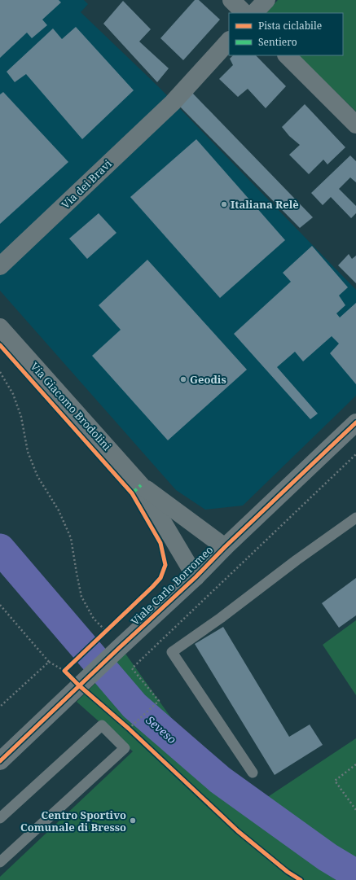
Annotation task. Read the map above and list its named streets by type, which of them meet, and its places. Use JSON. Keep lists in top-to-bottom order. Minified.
{"streets":{"street":["Via dei Bravi","Via Giacomo Brodolini","Viale Carlo Borromeo"]},"crossings":[["Via Giacomo Brodolini","Viale Carlo Borromeo"]],"water":["Seveso"],"places":["Italiana Relè","Geodis","Centro Sportivo Comunale di Bresso"],"legend":["Pista ciclabile","Sentiero"]}
